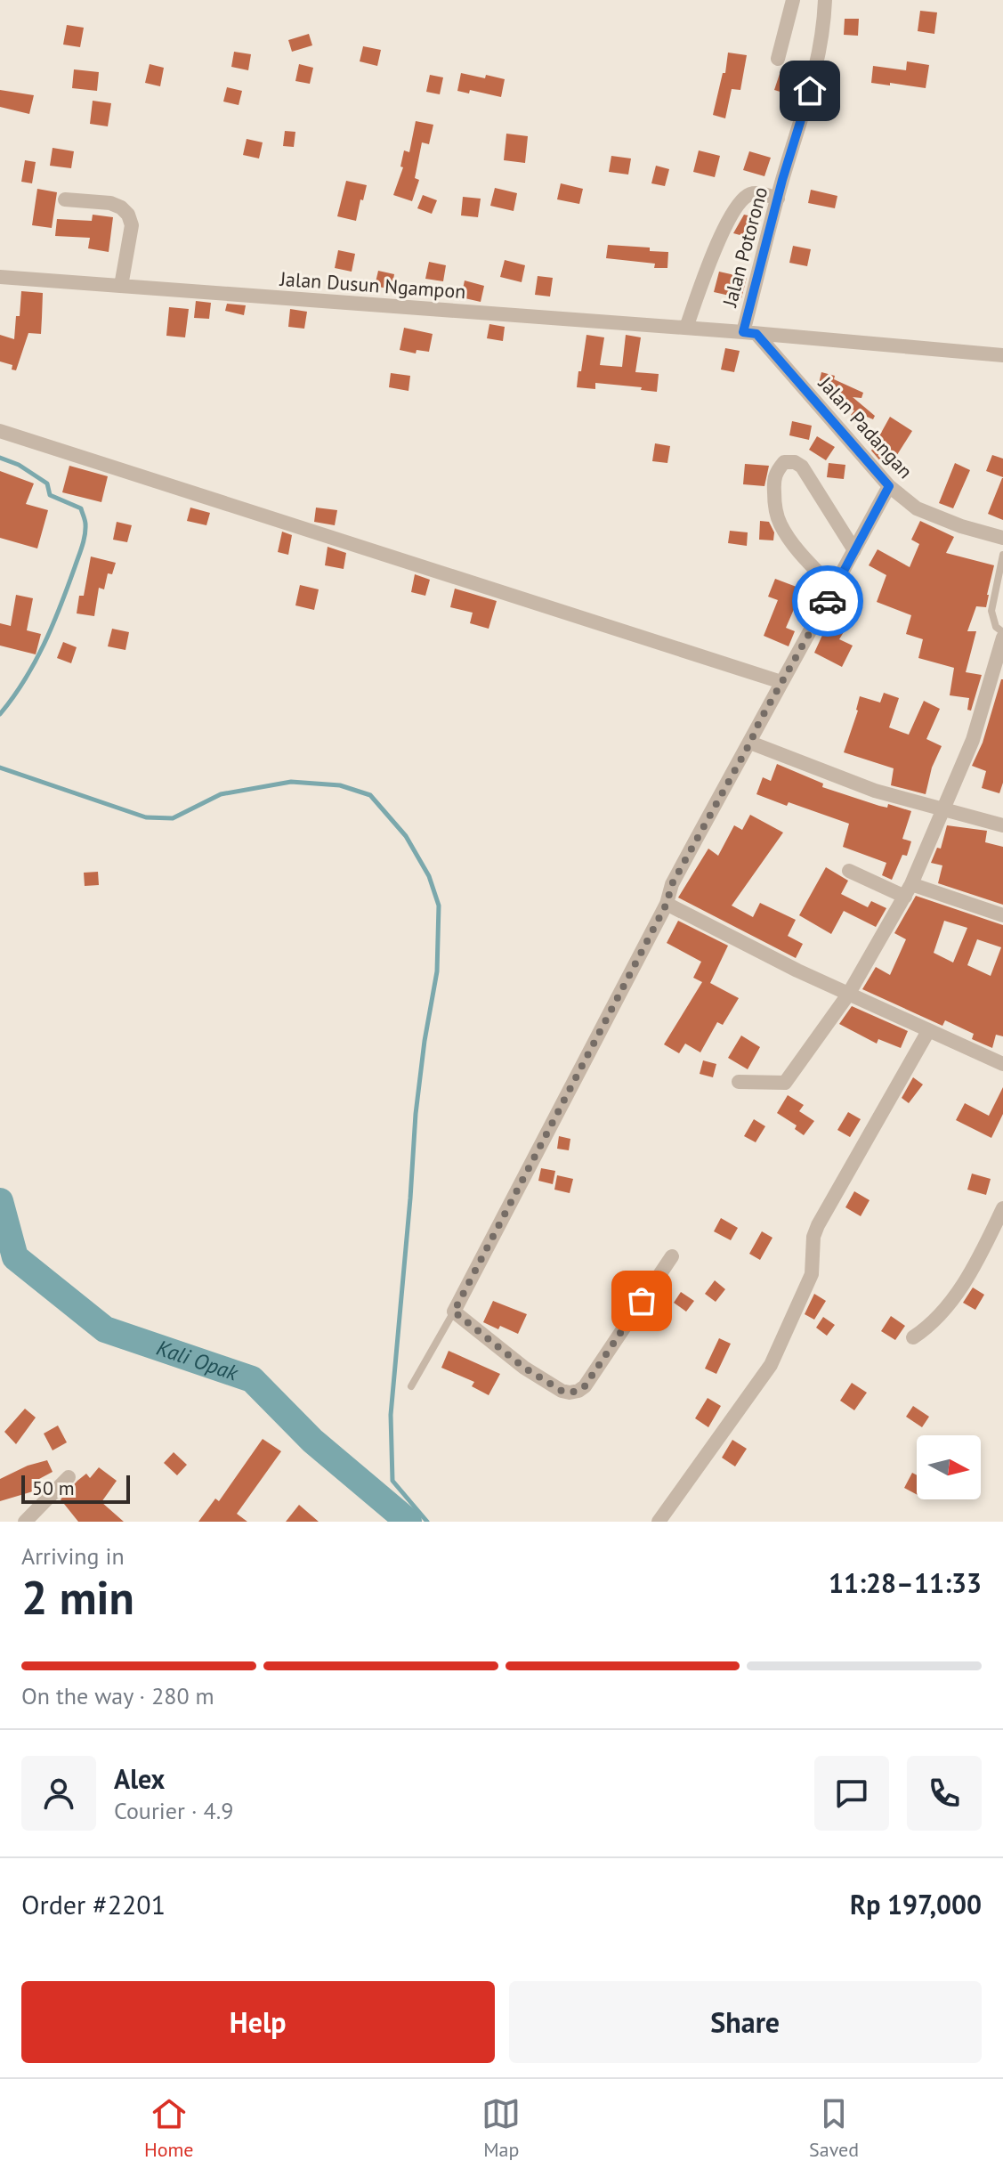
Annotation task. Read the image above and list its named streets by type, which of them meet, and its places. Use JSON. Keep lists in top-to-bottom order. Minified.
{"streets":{"street":["Jalan Potorono","Jalan Dusun Ngampon","Jalan Padangan"]},"crossings":[["Jalan Potorono","Jalan Dusun Ngampon"],["Jalan Potorono","Jalan Padangan"],["Jalan Dusun Ngampon","Jalan Padangan"]],"water":["Kali Opak"],"scale_bar":"50 m","north":"right","page":{"scale":"50 m","heading":["2 min","Arriving in","11:28–11:33"],"panel":["Alex","Courier · 4.9","Order #2201","Rp 197,000"],"bar":"On the way · 280 m","buttons":["Help","Share"],"tabs":["Home","Map","Saved"]}}
